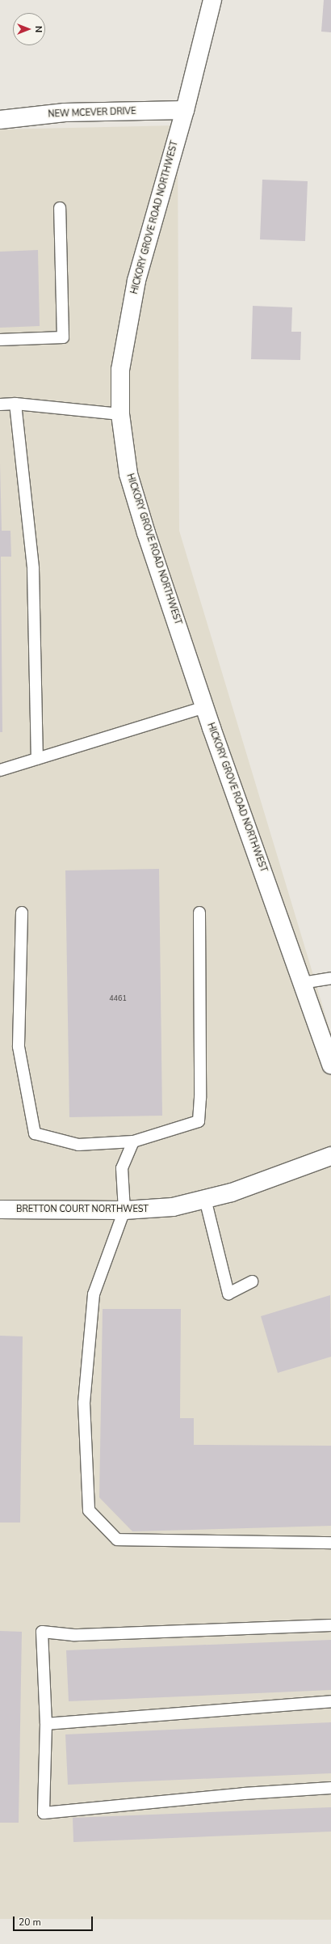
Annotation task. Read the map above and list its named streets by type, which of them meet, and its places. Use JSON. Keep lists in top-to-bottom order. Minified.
{"streets":{"street":["NEW MCEVER DRIVE","HICKORY GROVE ROAD NORTHWEST","BRETTON COURT NORTHWEST"]},"crossings":[["NEW MCEVER DRIVE","HICKORY GROVE ROAD NORTHWEST"]],"house_numbers":["4461"],"scale_bar":"20 m","north":"right"}
